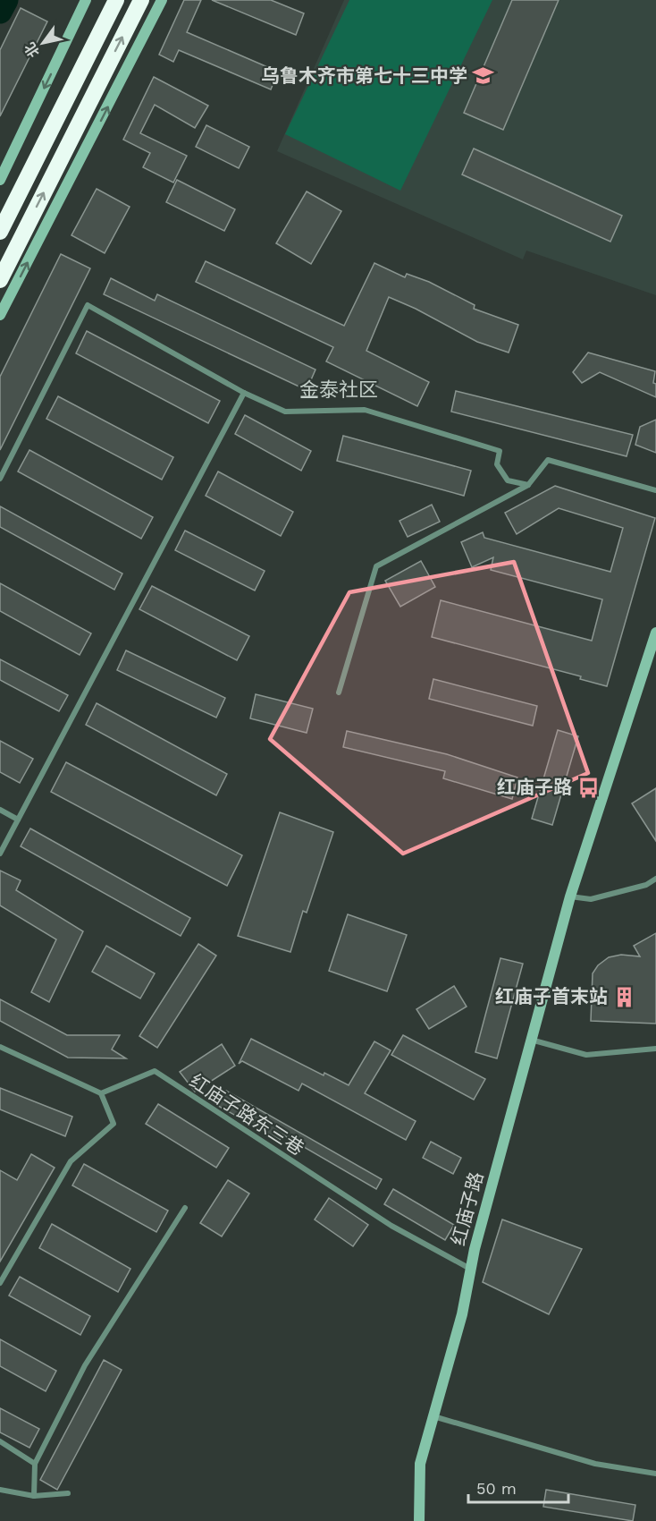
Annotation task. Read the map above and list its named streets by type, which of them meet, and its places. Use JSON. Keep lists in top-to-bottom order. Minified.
{"streets":{"street":["红庙子路东三巷","红庙子路"]},"crossings":[["红庙子路东三巷","红庙子路"]],"districts":["金泰社区"],"places":{"school or university":["乌鲁木齐市第七十三中学"],"bus stop":["红庙子路"],"building":["红庙子首末站"]},"scale_bar":"50 m","north":"bottom left"}
